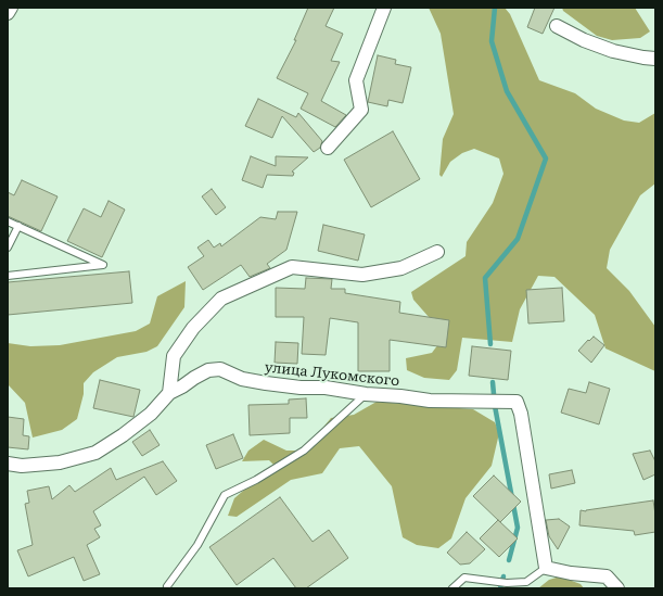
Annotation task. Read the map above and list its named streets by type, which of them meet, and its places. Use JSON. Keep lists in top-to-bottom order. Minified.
{"streets":{"street":["улица Лукомского"]}}
